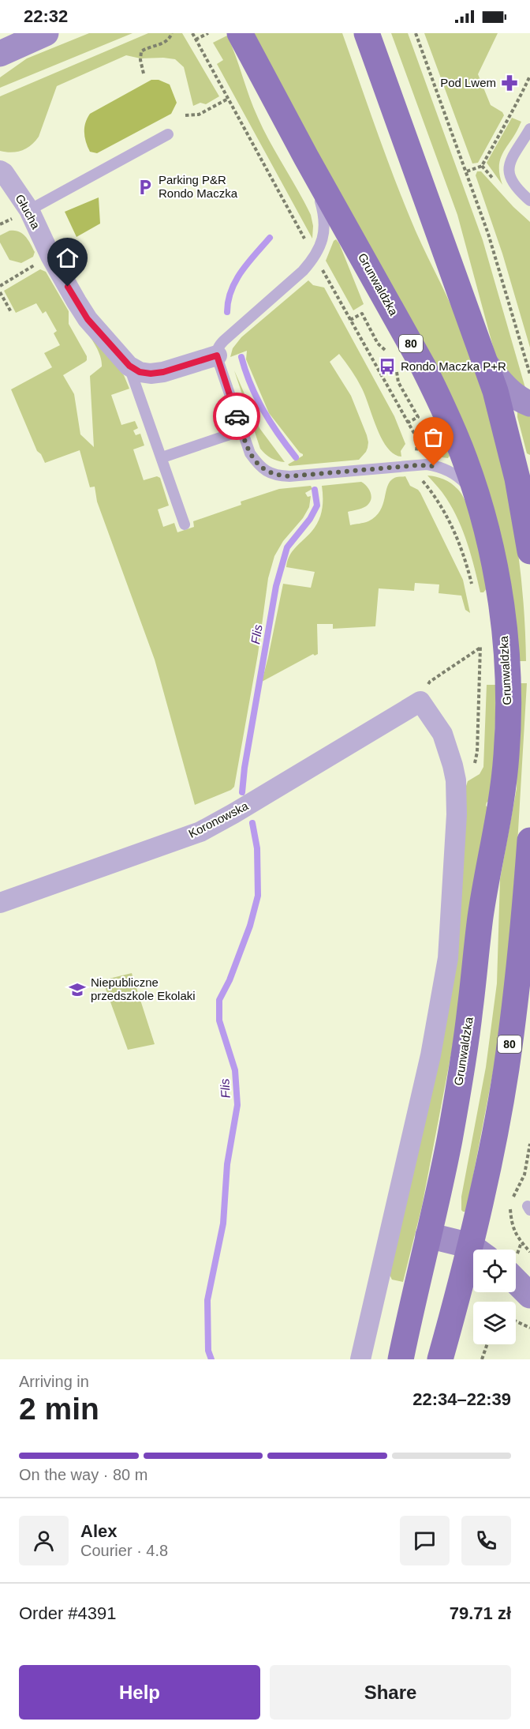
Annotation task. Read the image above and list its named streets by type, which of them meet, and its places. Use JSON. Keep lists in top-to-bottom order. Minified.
{"streets":{"main road":["Grunwaldzka","80"],"street":["Głucha","Koronowska"]},"water":["Flis"],"places":{"pharmacy":["Pod Lwem"],"parking":["Parking P&R Rondo Maczka"],"bus stop":["Rondo Maczka P+R"],"school or university":["Niepubliczne przedszkole Ekolaki"]},"page":{"status":"22:32","heading":["2 min","Arriving in","22:34–22:39"],"panel":["Alex","Courier · 4.8","Order #4391","79.71 zł"],"bar":"On the way · 80 m","buttons":["Help","Share"]}}
